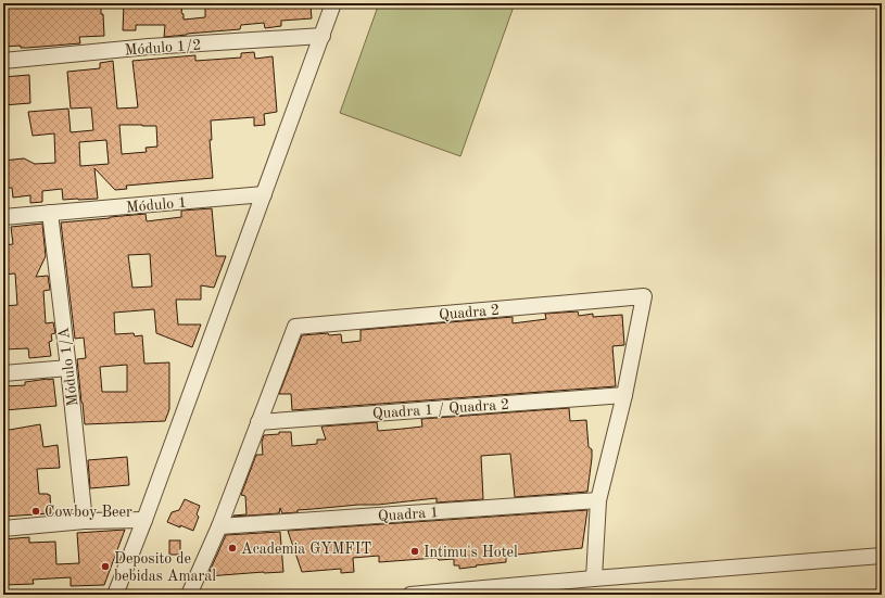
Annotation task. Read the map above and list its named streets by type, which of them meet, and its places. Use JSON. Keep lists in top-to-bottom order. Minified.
{"streets":{"street":["Módulo 1/2","Módulo 1","Quadra 2","Módulo 1/A","Quadra 1 / Quadra 2","Quadra 1"]},"crossings":[["Módulo 1","Módulo 1/A"],["Quadra 2","Quadra 1 / Quadra 2"]],"places":["Cowboy Beer","Academia GYMFIT","Intimu's Hotel","Deposito de bebidas Amaral"]}
